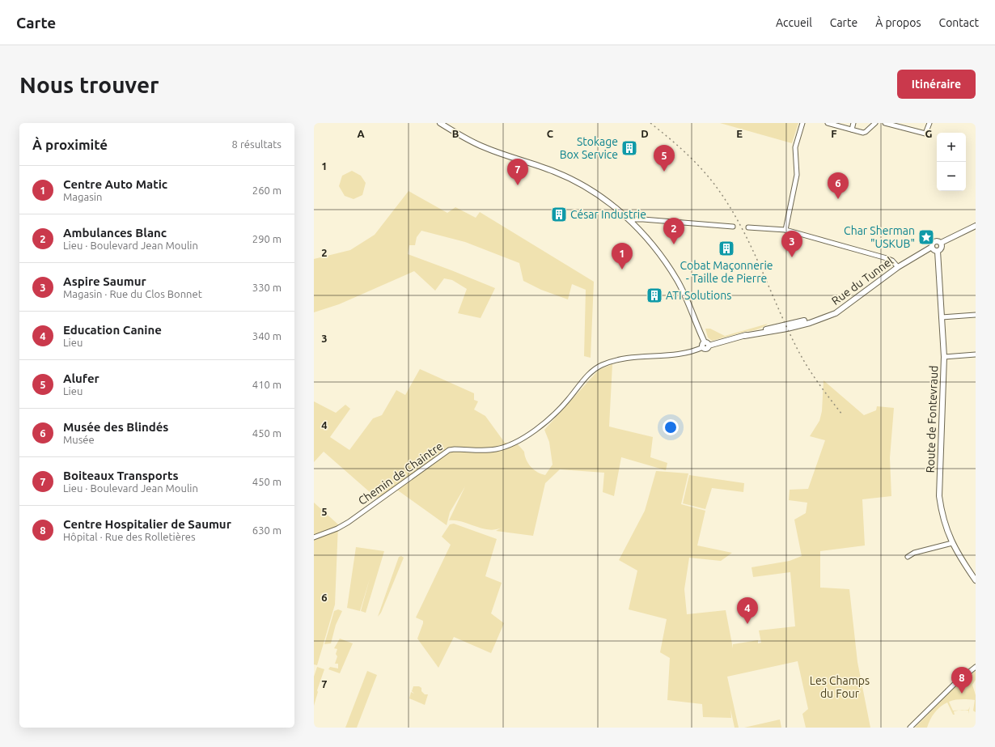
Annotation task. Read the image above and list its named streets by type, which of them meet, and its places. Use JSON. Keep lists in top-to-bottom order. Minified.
{"streets":{"street":["Rue du Tunnel","Route de Fontevraud","Chemin de Chaintre"]},"crossings":[["Rue du Tunnel","Route de Fontevraud"],["Rue du Tunnel","Chemin de Chaintre"]],"parks":["Les Champs du Four"],"places":{"building":["Stokage Box Service","César Industrie","Cobat Maçonnerie - Taille de Pierre","ATI Solutions"],"place":["Char Sherman \"USKUB\""]},"page":{"header":"Carte","nav":["Accueil","Carte","À propos","Contact"],"buttons":"Itinéraire","title":"Nous trouver","heading":["À proximité","8 résultats"],"map_buttons":["+","−"],"pins":["5","7","6","2","3","1","4","8"],"list":[{"mark":"1","name":"Centre Auto Matic","note":"Magasin","value":"260 m"},{"mark":"2","name":"Ambulances Blanc","note":"Lieu · Boulevard Jean Moulin","value":"290 m"},{"mark":"3","name":"Aspire Saumur","note":"Magasin · Rue du Clos Bonnet","value":"330 m"},{"mark":"4","name":"Education Canine","note":"Lieu","value":"340 m"},{"mark":"5","name":"Alufer","note":"Lieu","value":"410 m"},{"mark":"6","name":"Musée des Blindés","note":"Musée","value":"450 m"},{"mark":"7","name":"Boiteaux Transports","note":"Lieu · Boulevard Jean Moulin","value":"450 m"},{"mark":"8","name":"Centre Hospitalier de Saumur","note":"Hôpital · Rue des Rolletières","value":"630 m"}]},"grid":{"columns":["A","B","C","D","E","F","G"],"rows":["1","2","3","4","5","6","7"]}}
